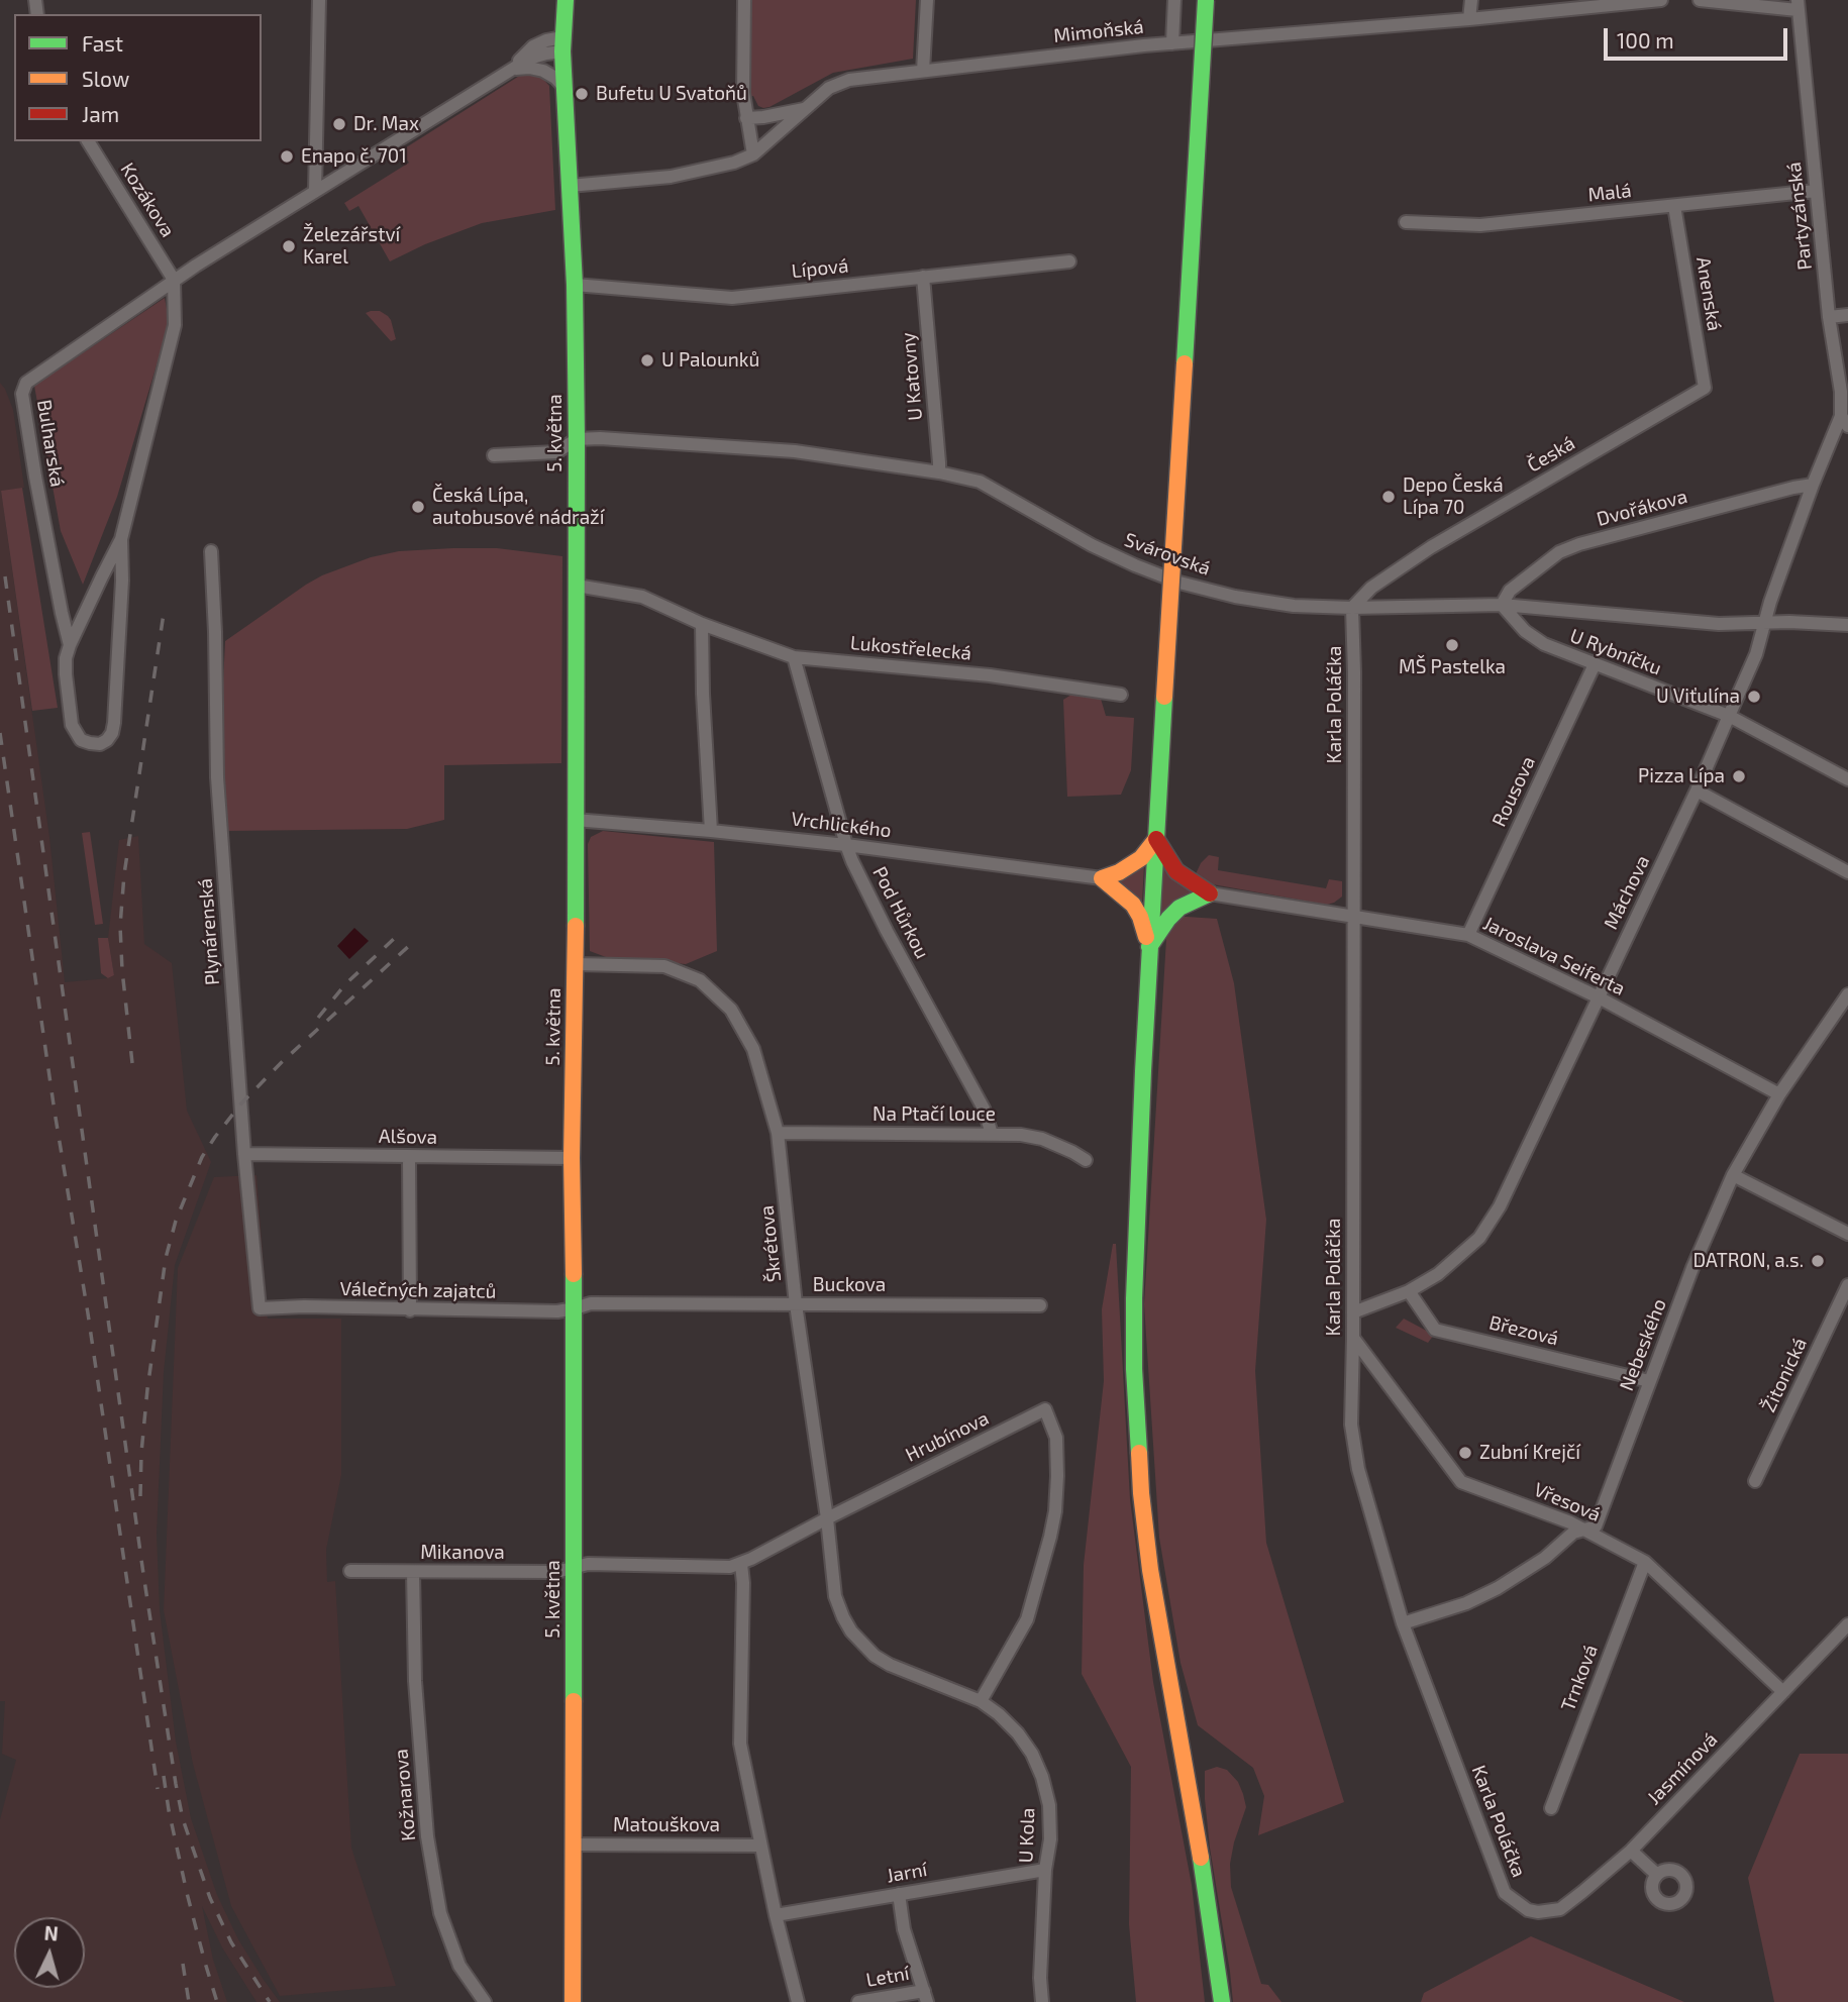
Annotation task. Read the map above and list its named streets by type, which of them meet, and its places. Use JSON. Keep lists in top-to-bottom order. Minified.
{"streets":{"main road":["5. května"],"street":["Mimoňská","Malá","Kozákova","Partyzánská","Lípová","Anenská","U Katovny","Bulharská","Česká","Dvořákova","Svárovská","Lukostřelecká","U Rybníčku","Karla Poláčka","Rousova","Vrchlického","Máchova","Pod Hůrkou","Plynárenská","Jaroslava Seiferta","Na Ptačí louce","Alšova","Škrétova","Buckova","Válečných zajatců","Březová","Nebeského","Žitonická","Hrubínova","Vřesová","Mikanova","Trnková","Jasmínová","Kožnarova","Matouškova","U Kola","Jarní","Letní"]},"crossings":[["Mimoňská","5. května"],["Malá","Partyzánská"],["Malá","Anenská"],["Kozákova","Bulharská"],["Partyzánská","Máchova"],["Lípová","U Katovny"],["Lípová","5. května"],["Anenská","Česká"],["U Katovny","Svárovská"],["5. května","Bulharská"],["5. května","Svárovská"],["5. května","Lukostřelecká"],["5. května","Vrchlického"],["5. května","Alšova"],["5. května","Škrétova"],["5. května","Buckova"],["5. května","Válečných zajatců"],["5. května","Hrubínova"],["5. května","Mikanova"],["5. května","Matouškova"],["Česká","Svárovská"],["Česká","Karla Poláčka"],["Dvořákova","Svárovská"],["Dvořákova","U Rybníčku"],["Dvořákova","Máchova"],["Svárovská","U Rybníčku"],["Svárovská","Karla Poláčka"],["Svárovská","Máchova"],["Lukostřelecká","Pod Hůrkou"],["U Rybníčku","Rousova"],["U Rybníčku","Máchova"],["Karla Poláčka","Máchova"],["Karla Poláčka","Jaroslava Seiferta"],["Karla Poláčka","Nebeského"],["Karla Poláčka","Vřesová"],["Karla Poláčka","Jasmínová"],["Rousova","Jaroslava Seiferta"],["Vrchlického","Pod Hůrkou"],["Máchova","Jaroslava Seiferta"],["Máchova","Březová"],["Pod Hůrkou","Na Ptačí louce"],["Plynárenská","Alšova"],["Plynárenská","Válečných zajatců"],["Jaroslava Seiferta","Nebeského"],["Na Ptačí louce","Škrétova"],["Škrétova","Buckova"],["Škrétova","Hrubínova"],["Škrétova","U Kola"],["Buckova","Válečných zajatců"],["Březová","Nebeského"],["Nebeského","Vřesová"],["Hrubínova","Mikanova"],["Hrubínova","U Kola"],["Vřesová","Trnková"],["Vřesová","Jasmínová"],["Mikanova","Kožnarova"],["U Kola","Jarní"]],"places":["Bufetu U Svatoňů","Dr. Max","Enapo č. 701","Železářství Karel","U Palounků","Depo Česká Lípa 70","Česká Lípa, autobusové nádraží","MŠ Pastelka","U Viťulína","Pizza Lípa","DATRON, a.s.","Zubní Krejčí"],"legend":["Fast","Slow","Jam"],"scale_bar":"100 m","north":"top"}
